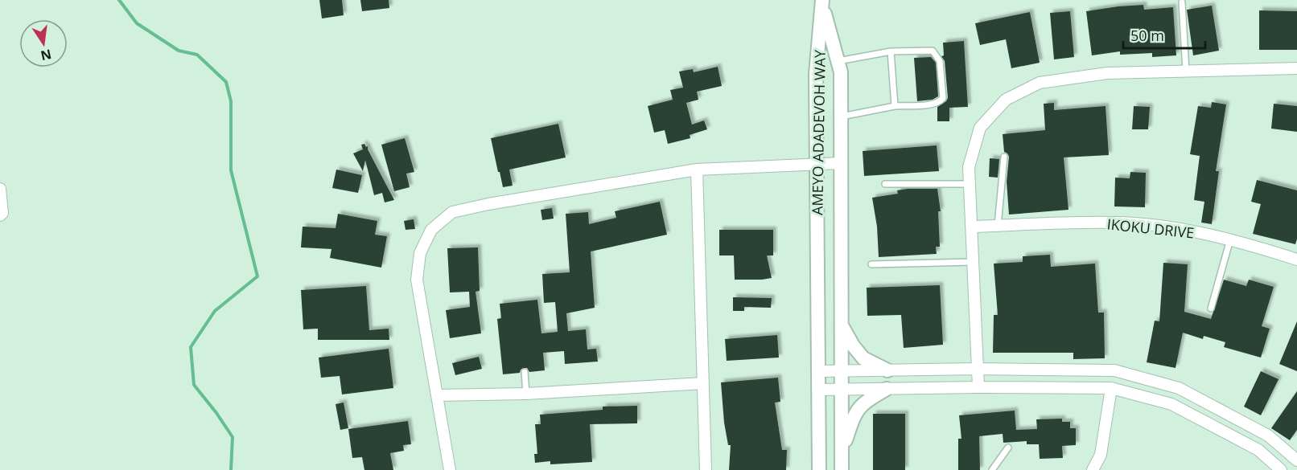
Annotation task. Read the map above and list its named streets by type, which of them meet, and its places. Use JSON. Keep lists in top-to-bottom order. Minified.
{"streets":{"street":["AMEYO ADADEVOH WAY","IKOKU DRIVE"]},"scale_bar":"50 m","north":"bottom"}
